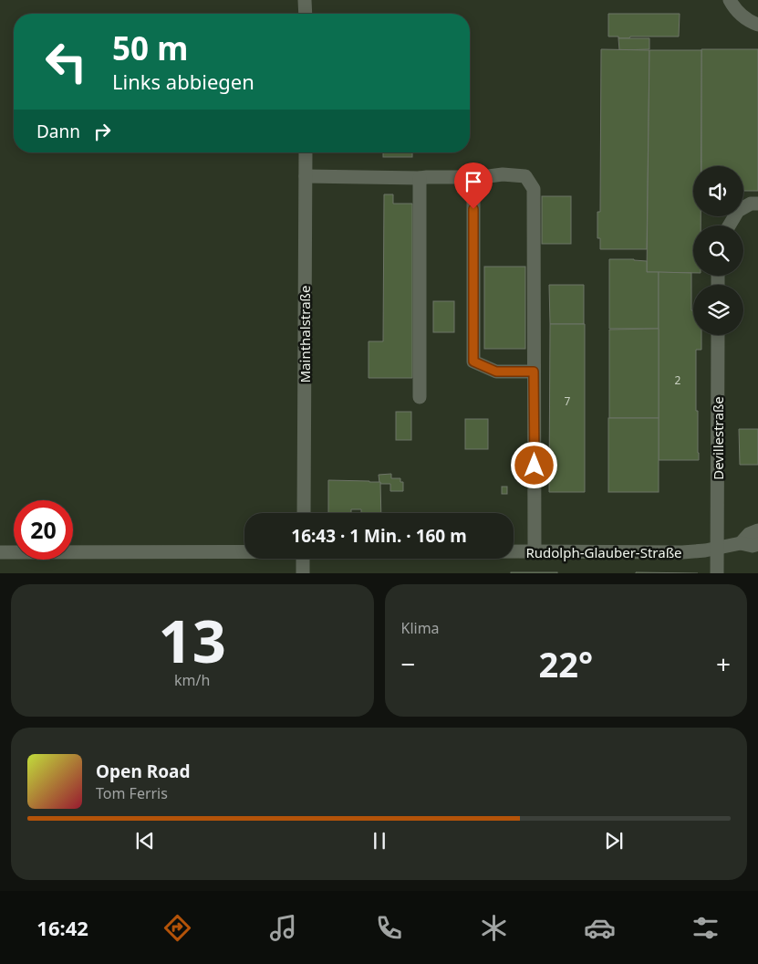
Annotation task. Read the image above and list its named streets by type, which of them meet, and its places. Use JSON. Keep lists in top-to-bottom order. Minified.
{"streets":{"street":["Mainthalstraße","Devillestraße","Rudolph-Glauber-Straße"]},"crossings":[["Devillestraße","Rudolph-Glauber-Straße"]],"house_numbers":["2","7"],"page":{"turn":["50 m","Links abbiegen"],"then":"Dann","limit":"20","trip":"16:43 · 1 Min. · 160 m","tile":[["13","km/h"],"Klima"],"heat":["−","22°","+"],"song":["Open Road","Tom Ferris"],"tabs":"16:42"}}
